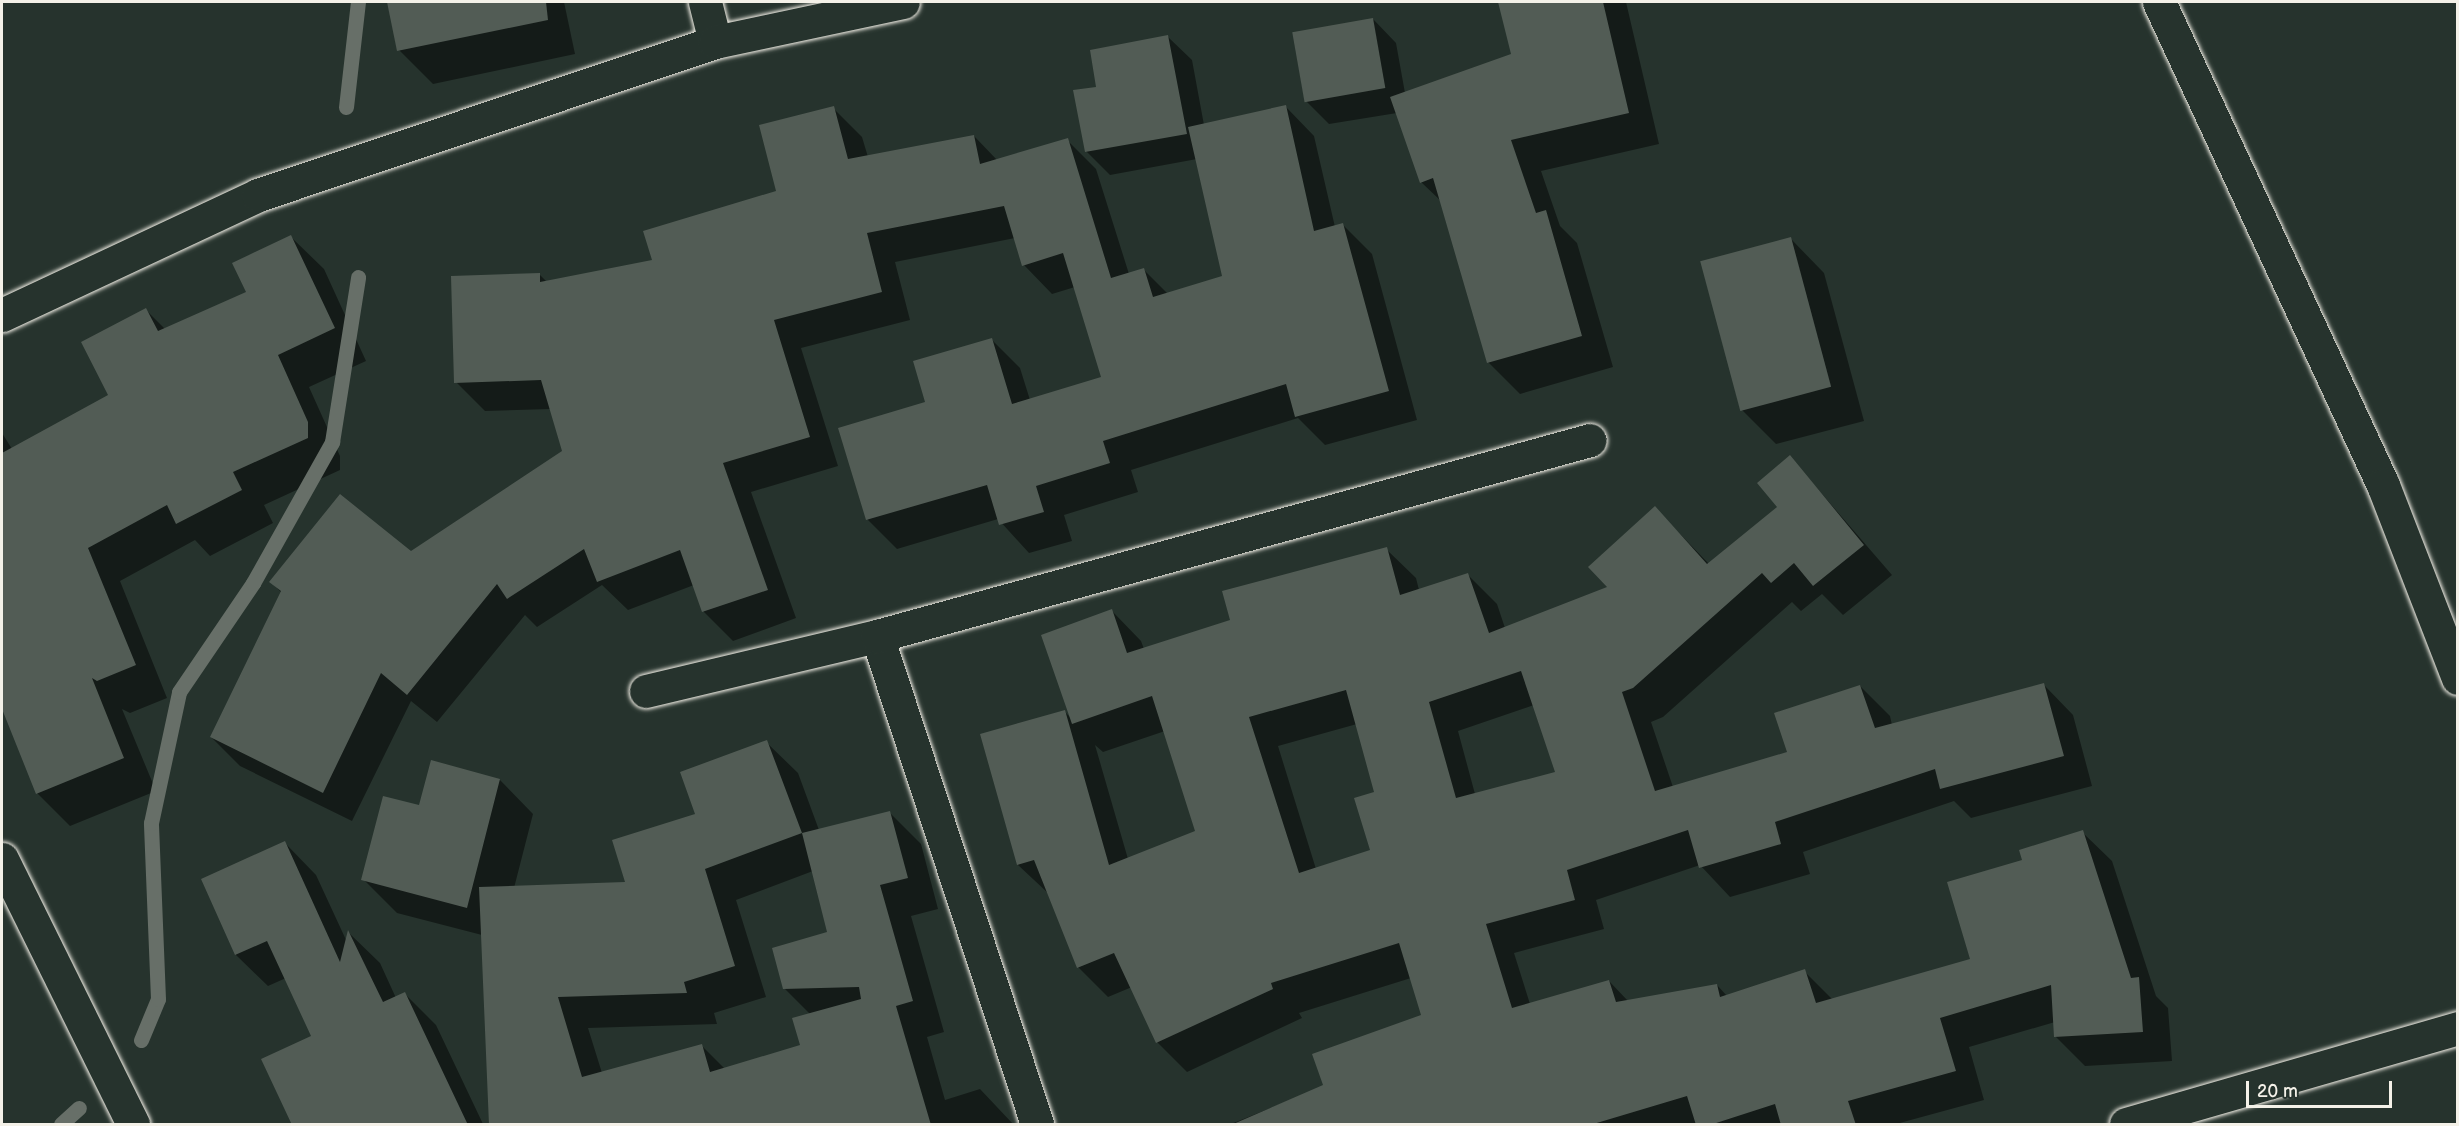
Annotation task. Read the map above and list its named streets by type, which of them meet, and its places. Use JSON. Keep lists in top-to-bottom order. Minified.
{"scale_bar":"20 m"}
